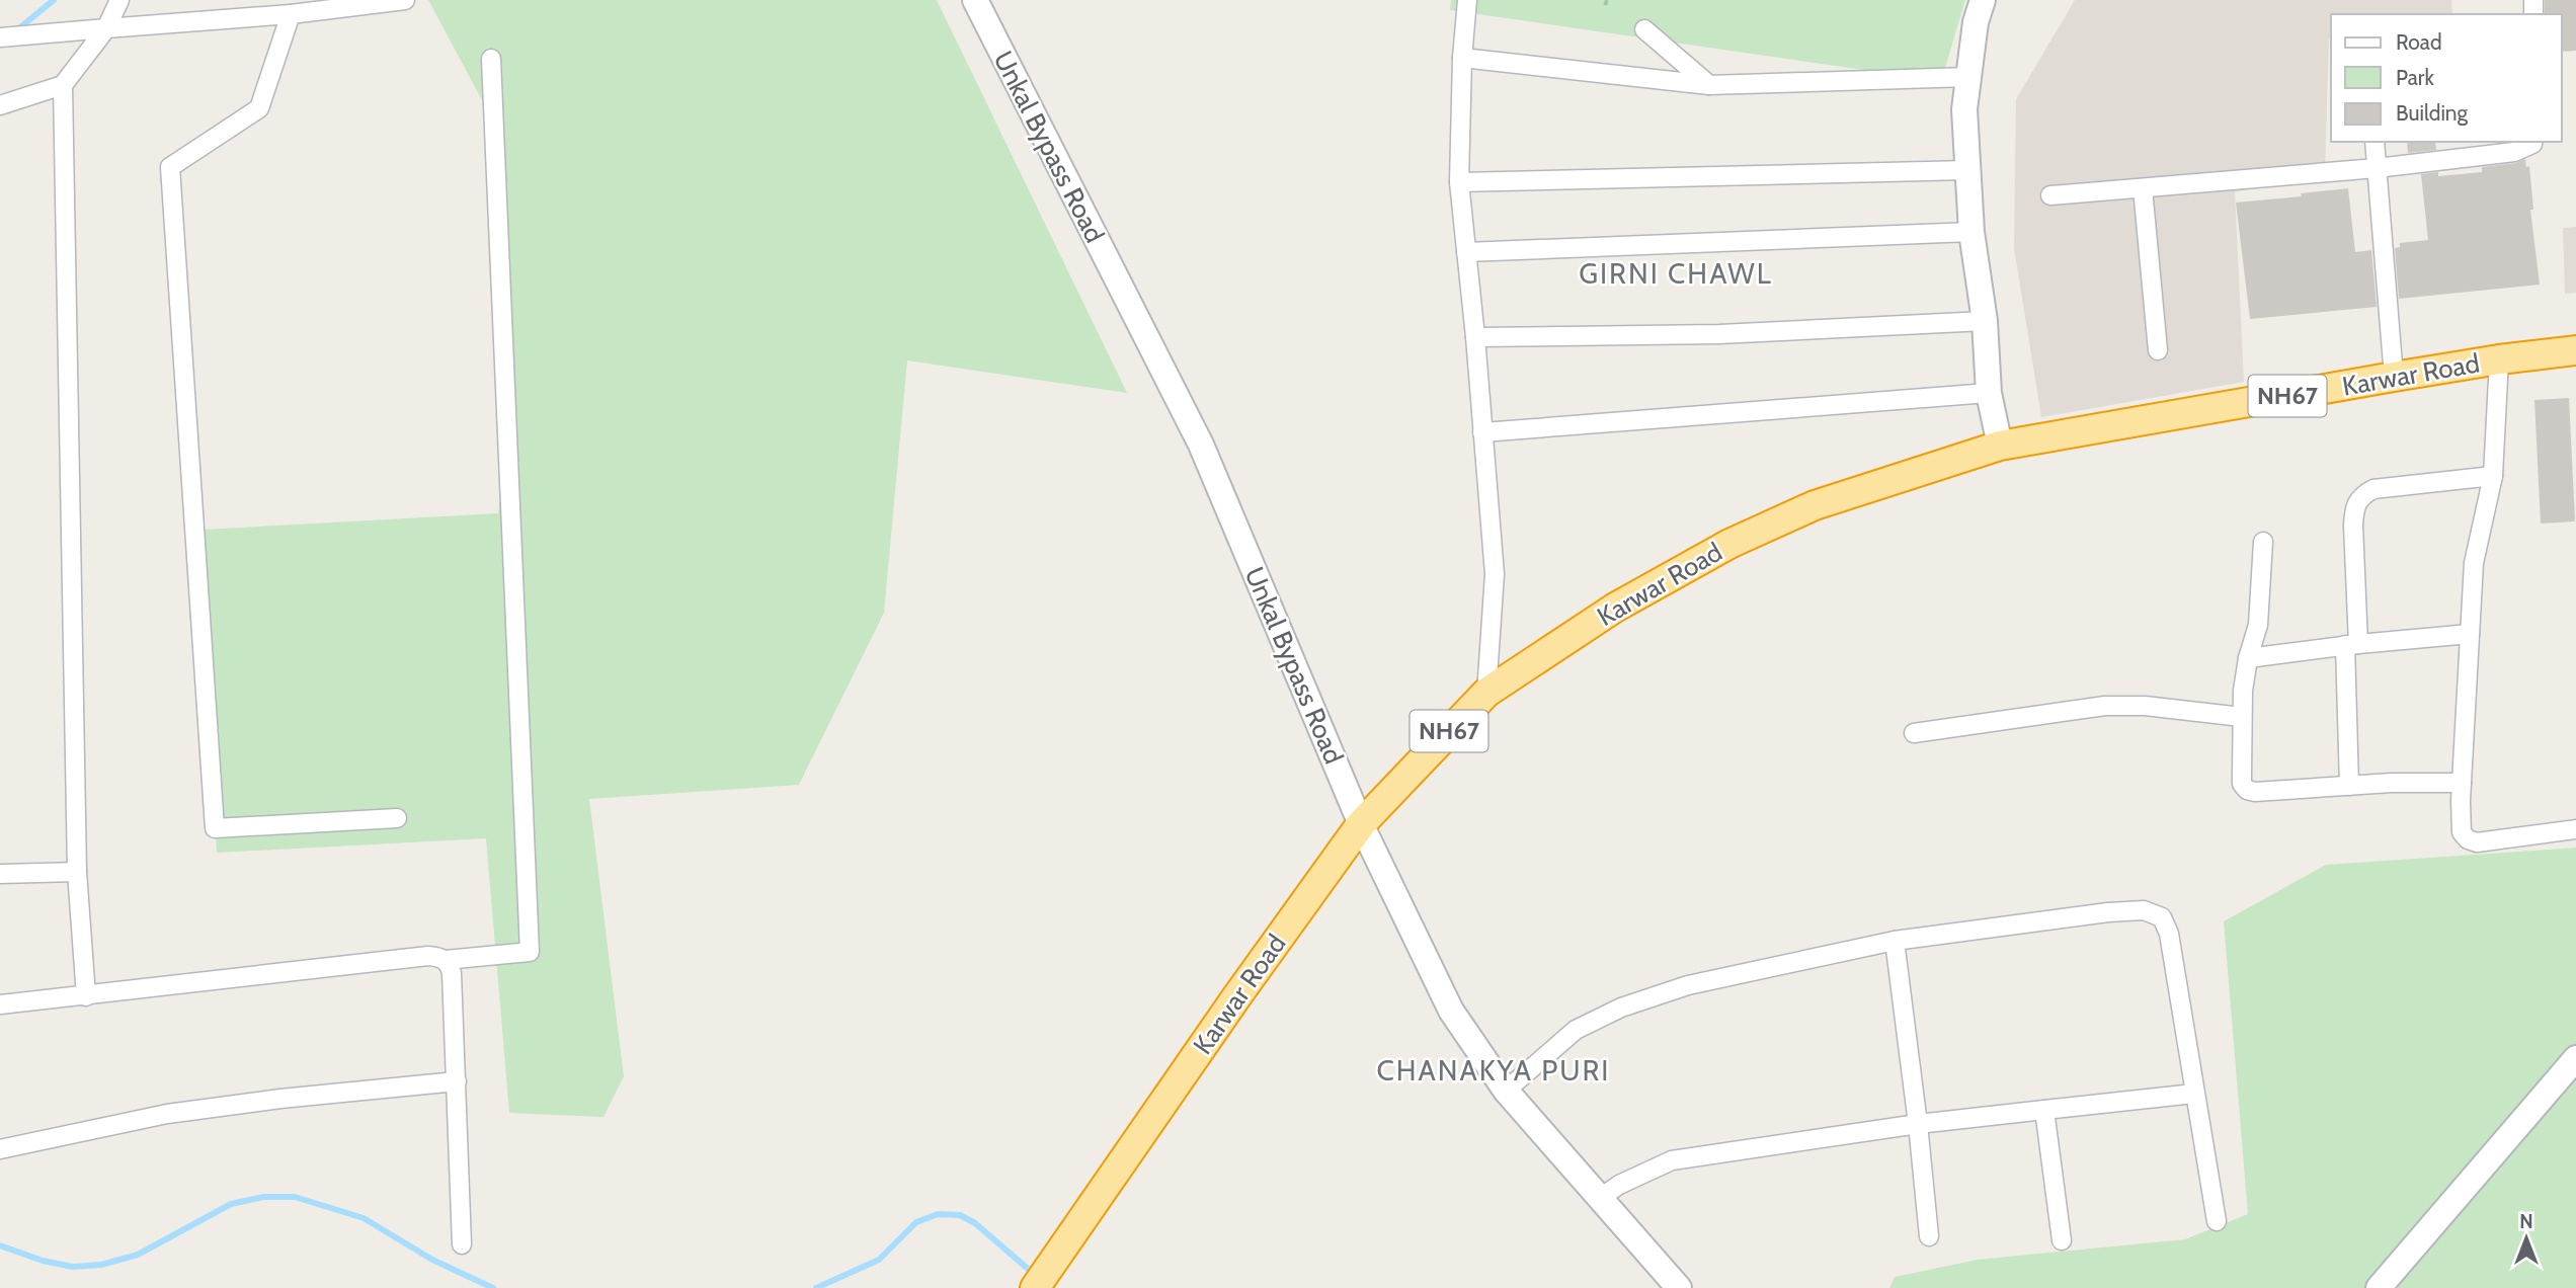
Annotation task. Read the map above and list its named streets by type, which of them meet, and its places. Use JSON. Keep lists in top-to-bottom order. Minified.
{"streets":{"highway":["Karwar Road","NH67"],"main road":["Unkal Bypass Road"]},"crossings":[["Unkal Bypass Road","Karwar Road"]],"districts":["GIRNI CHAWL","CHANAKYA PURI"],"legend":["Road","Park","Building"],"north":"top"}
